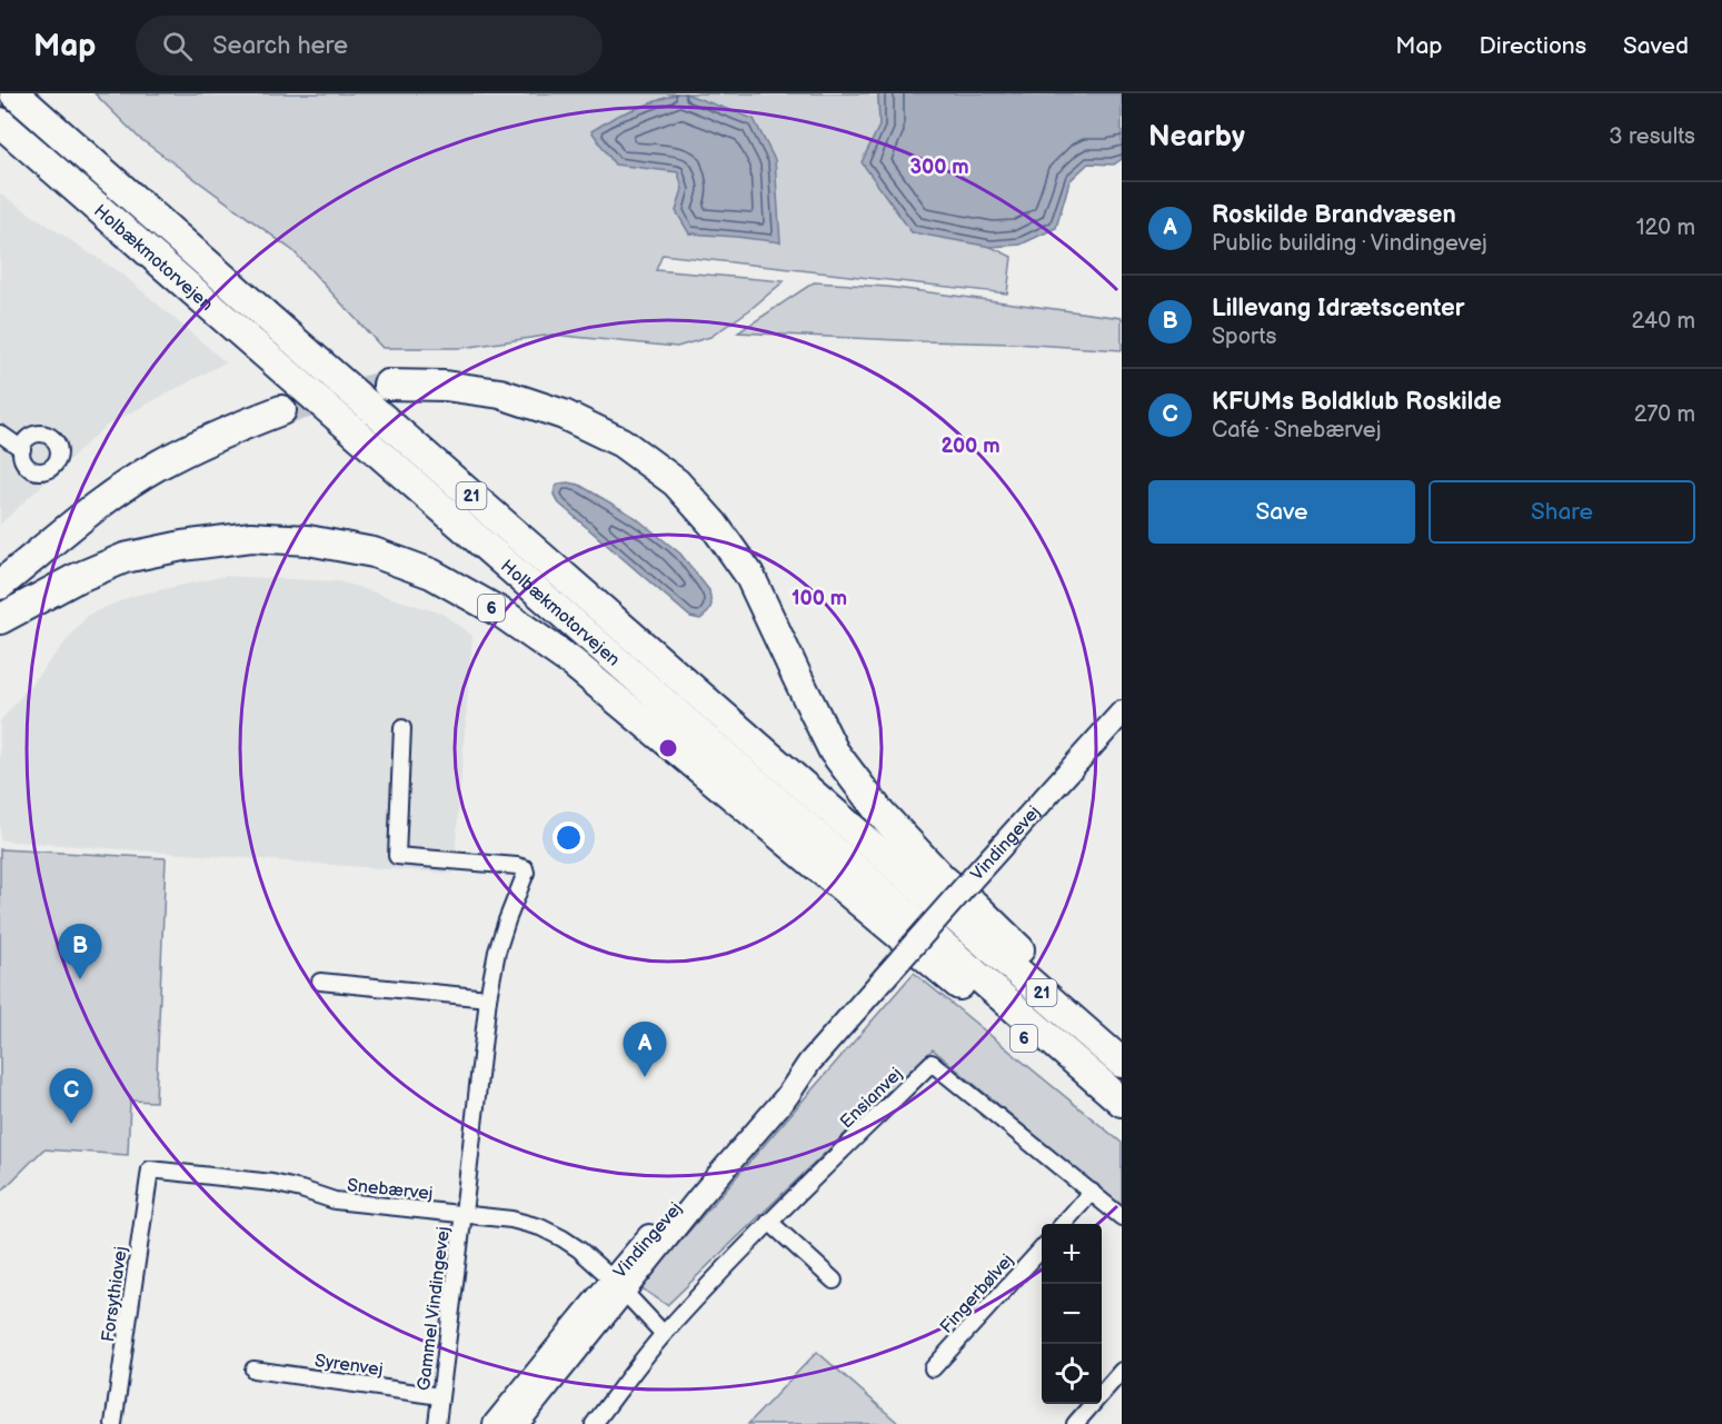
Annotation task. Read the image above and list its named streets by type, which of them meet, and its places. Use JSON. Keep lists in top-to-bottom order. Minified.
{"streets":{"highway":["Holbækmotorvejen","21","6"],"main road":["Vindingevej"],"street":["Ensianvej","Snebærvej","Fingerbølvej","Forsythiavej","Gammel Vindingevej","Syrenvej"]},"crossings":[["Vindingevej","Snebærvej"],["Ensianvej","Snebærvej"],["Snebærvej","Forsythiavej"],["Snebærvej","Gammel Vindingevej"],["Gammel Vindingevej","Syrenvej"]],"page":{"header":"Map","search":"Search here","nav":["Map","Directions","Saved"],"heading":["Nearby","3 results"],"list":[{"mark":"A","name":"Roskilde Brandvæsen","note":"Public building · Vindingevej","value":"120 m"},{"mark":"B","name":"Lillevang Idrætscenter","note":"Sports","value":"240 m"},{"mark":"C","name":"KFUMs Boldklub Roskilde","note":"Café · Snebærvej","value":"270 m"}],"buttons":["Save","Share"],"pins":["B","A","C"],"map_buttons":["+","−"]},"rings":["300 m","200 m","100 m"]}
